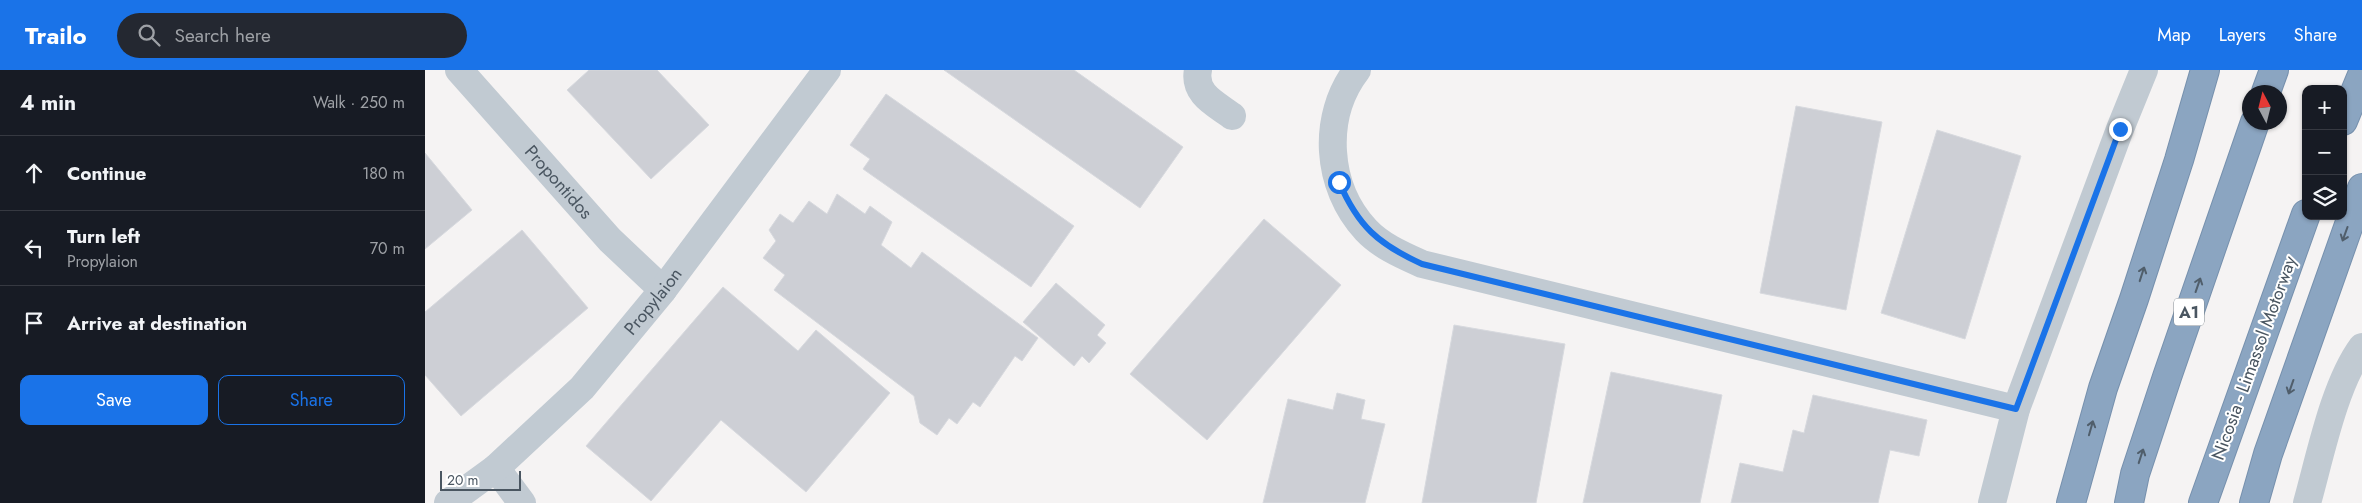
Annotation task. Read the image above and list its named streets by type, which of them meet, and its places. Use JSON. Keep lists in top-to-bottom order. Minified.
{"streets":{"highway":["A1","Nicosia - Limassol Motorway"],"street":["Propontidos","Propylaion"]},"crossings":[["Propontidos","Propylaion"]],"scale_bar":"20 m","north":"top","page":{"header":"Trailo","search":"Search here","nav":["Map","Layers","Share"],"heading":["4 min","Walk · 250 m"],"map_buttons":["+","−"],"list":[["Continue","180 m"],["Turn left","Propylaion","70 m"],"Arrive at destination"],"buttons":["Save","Share"],"scale":"20 m"}}
